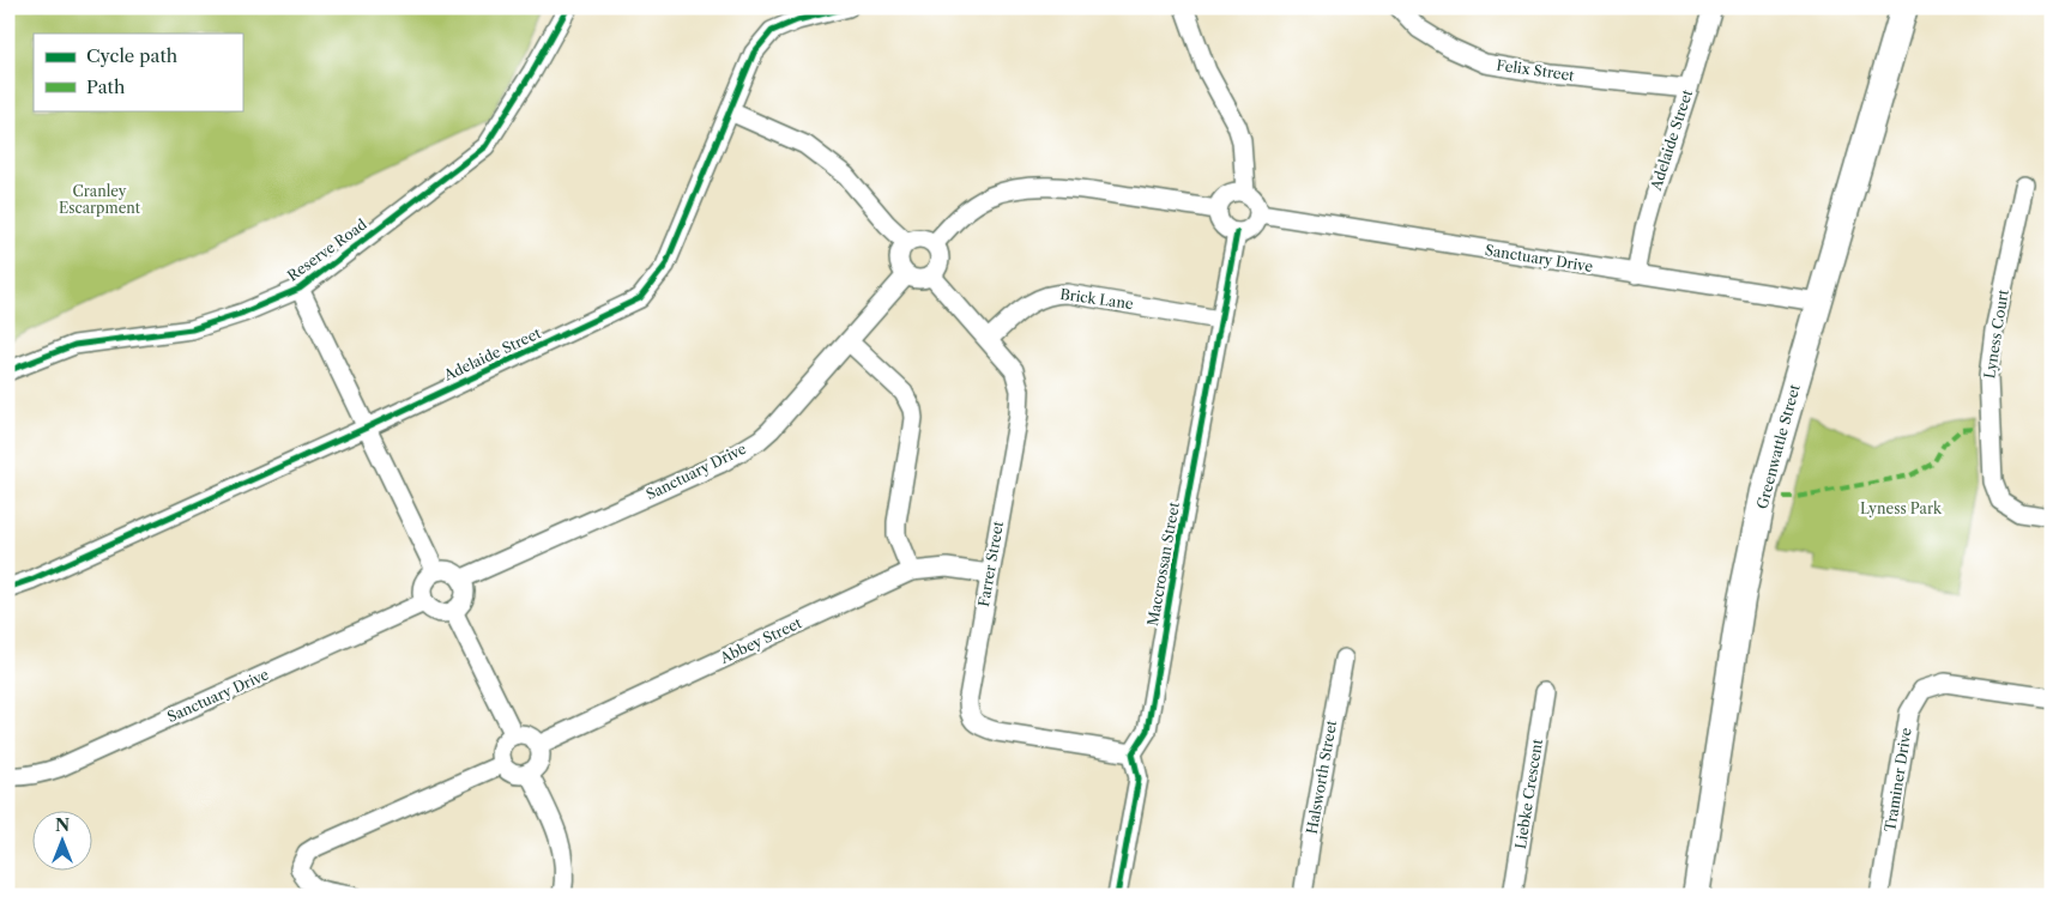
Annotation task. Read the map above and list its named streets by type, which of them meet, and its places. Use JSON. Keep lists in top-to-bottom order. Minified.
{"streets":{"main road":["Greenwattle Street"],"street":["Felix Street","Adelaide Street","Reserve Road","Sanctuary Drive","Brick Lane","Lyness Court","Farrer Street","Maccrossan Street","Abbey Street","Halsworth Street","Traminer Drive","Liebke Crescent"]},"crossings":[["Felix Street","Adelaide Street"],["Adelaide Street","Sanctuary Drive"],["Sanctuary Drive","Greenwattle Street"],["Sanctuary Drive","Farrer Street"],["Sanctuary Drive","Maccrossan Street"],["Brick Lane","Farrer Street"],["Brick Lane","Maccrossan Street"],["Farrer Street","Maccrossan Street"],["Farrer Street","Abbey Street"]],"parks":["Cranley Escarpment","Lyness Park"],"legend":["Cycle path","Path"],"north":"top"}
